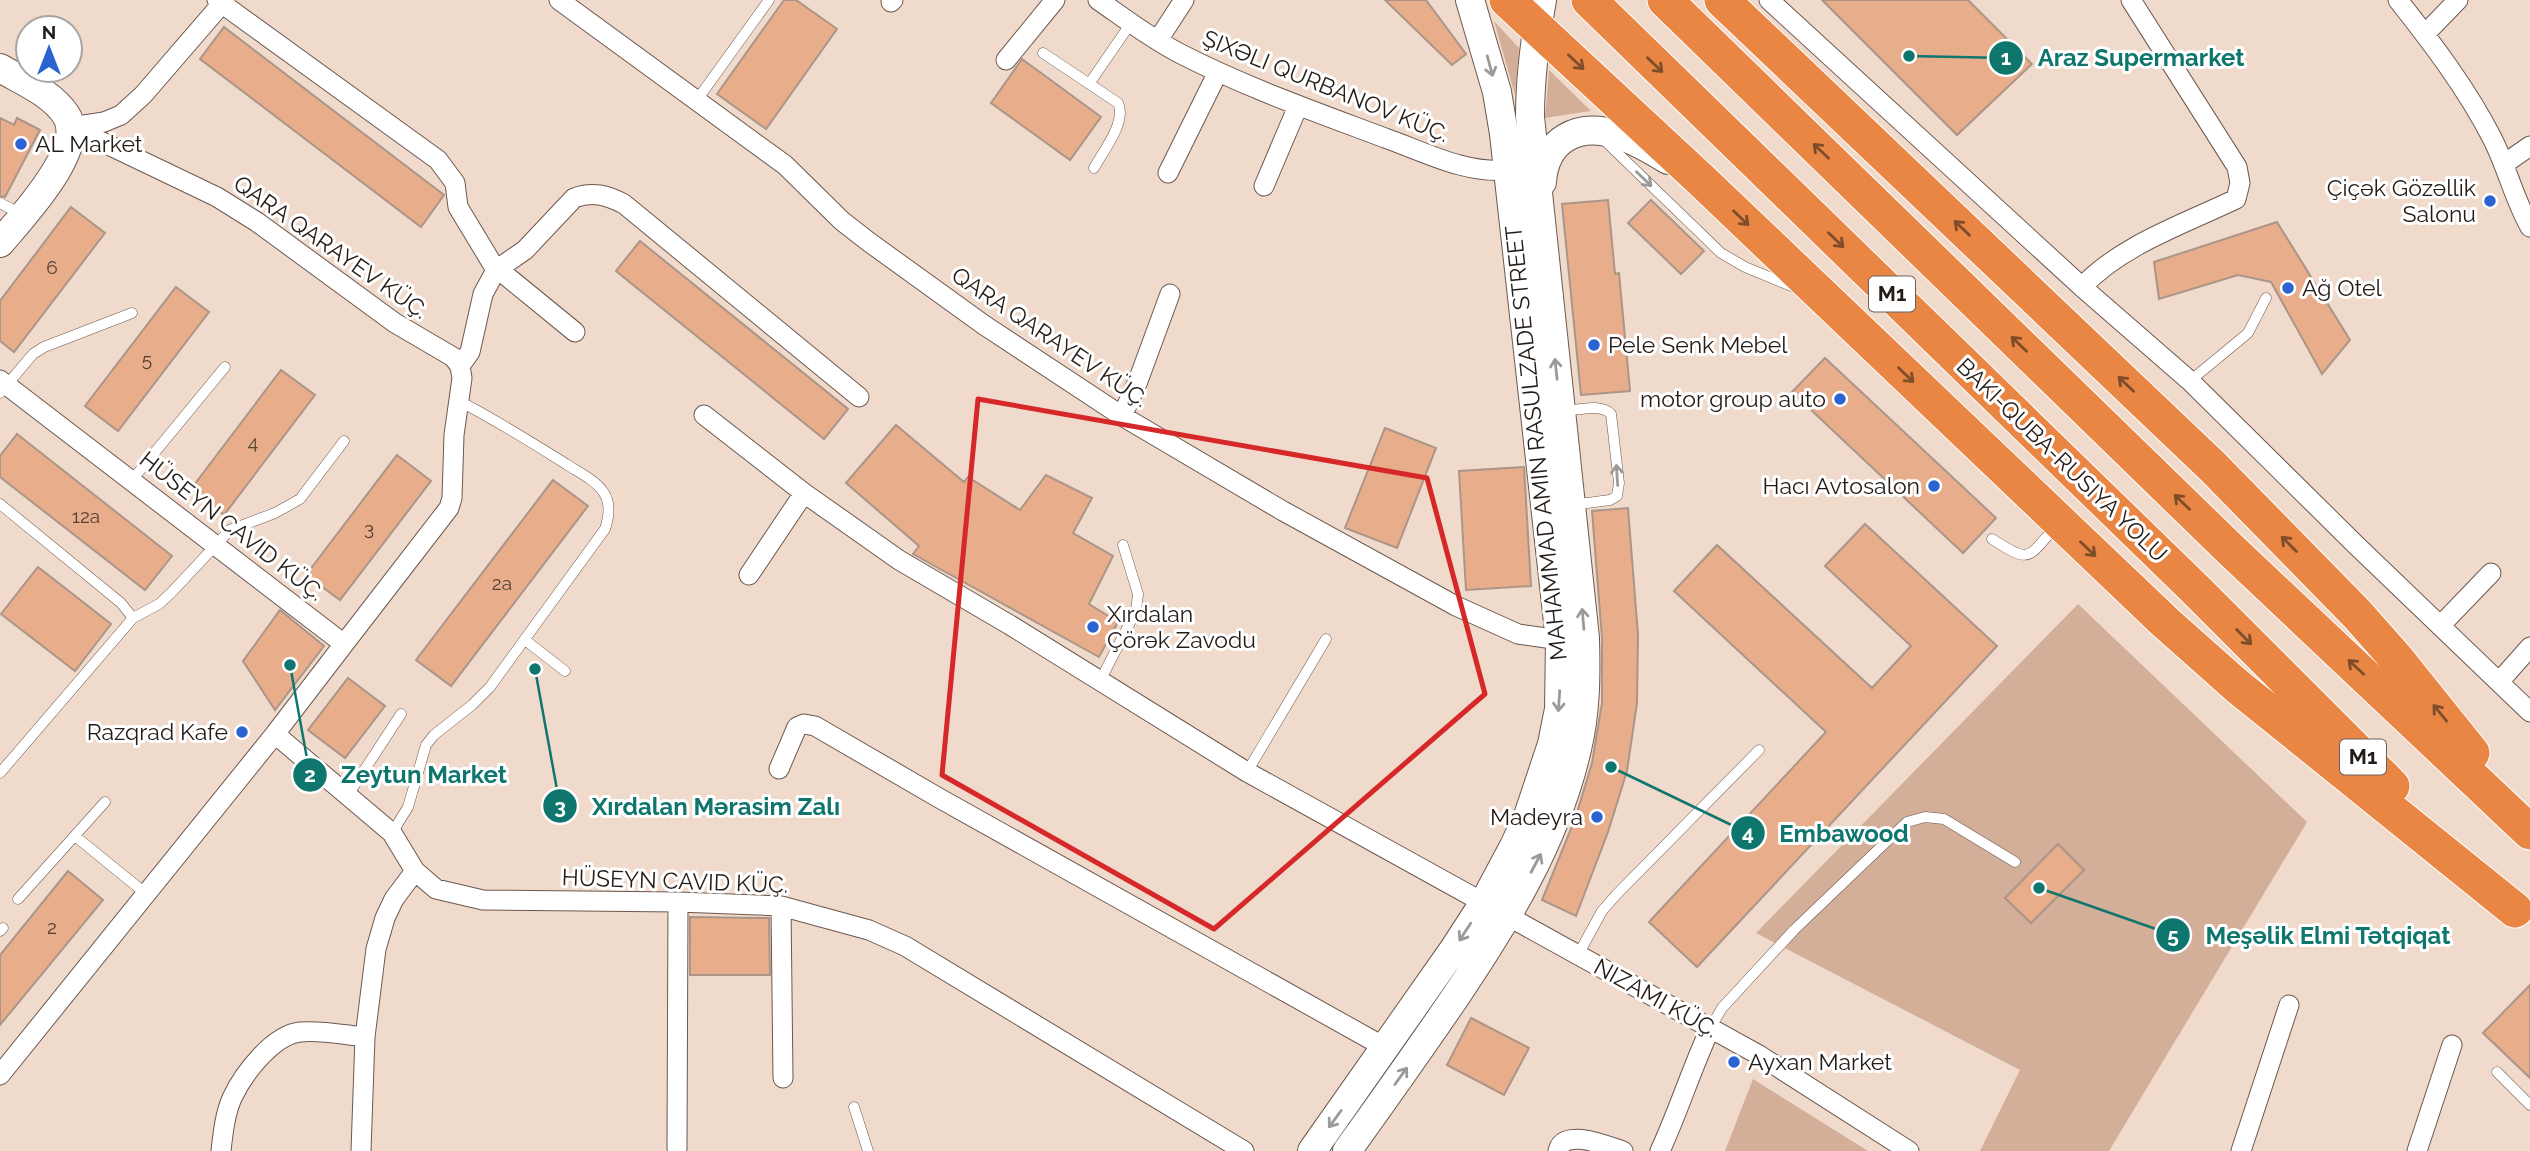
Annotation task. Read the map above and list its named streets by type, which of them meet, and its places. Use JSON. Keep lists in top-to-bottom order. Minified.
{"streets":{"highway":["M1"],"main road":["MAHAMMAD AMIN RASULZADE STREET"],"street":["QARA QARAYEV KÜÇ.","HÜSEYN CAVID KÜÇ.","NIZAMI KÜÇ."]},"crossings":[["QARA QARAYEV KÜÇ.","MAHAMMAD AMIN RASULZADE STREET"],["MAHAMMAD AMIN RASULZADE STREET","NIZAMI KÜÇ."]],"places":["Araz Supermarket","AL Market","Çiçək Gözəllik Salonu","Ağ Otel","Pele Senk Mebel","motor group auto","Hacı Avtosalon","Xırdalan Çörək Zavodu","Zeytun Market","Xırdalan Mərasim Zalı","Razqrad Kafe","Embawood","Madeyra","Meşəlik Elmi Tətqiqat","Ayxan Market"],"house_numbers":["6","5","4","12a","3","2a","2"],"north":"top"}
